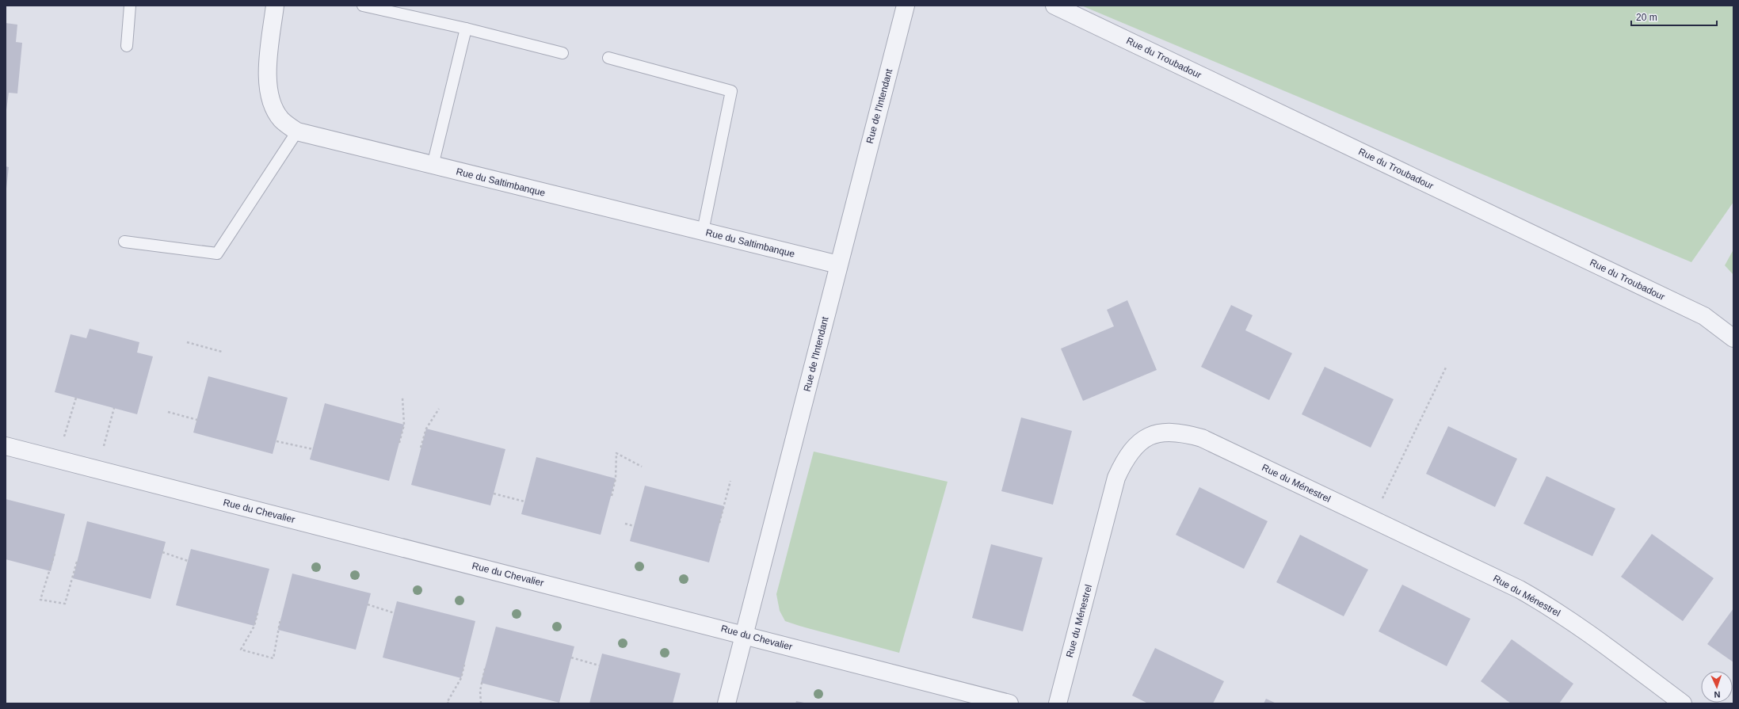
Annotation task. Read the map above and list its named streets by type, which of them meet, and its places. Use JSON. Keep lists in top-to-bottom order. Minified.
{"streets":{"street":["Rue du Troubadour","Rue de l'Intendant","Rue du Saltimbanque","Rue du Ménestrel","Rue du Chevalier"]},"crossings":[["Rue de l'Intendant","Rue du Saltimbanque"],["Rue de l'Intendant","Rue du Chevalier"]],"scale_bar":"20 m","north":"bottom"}
